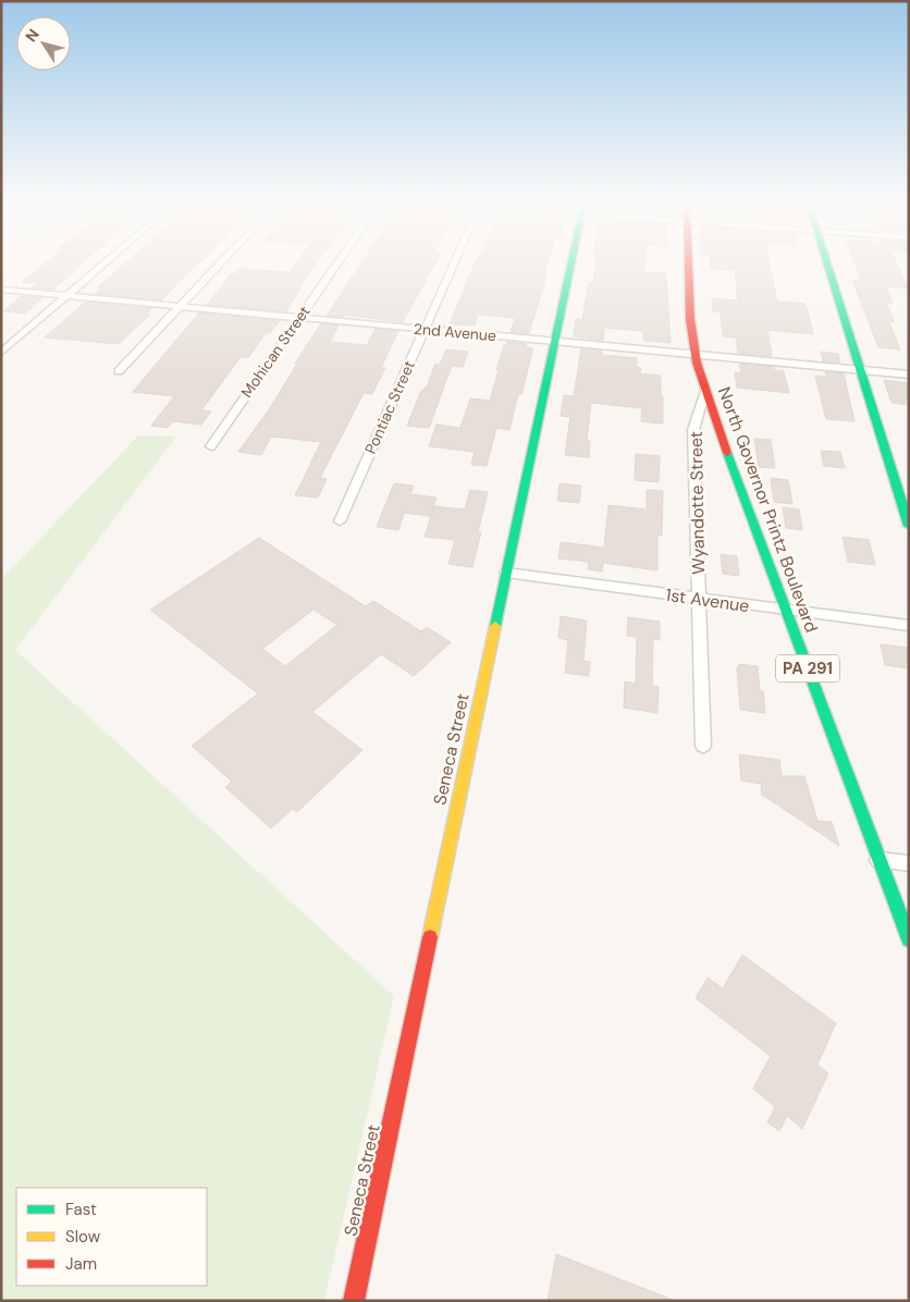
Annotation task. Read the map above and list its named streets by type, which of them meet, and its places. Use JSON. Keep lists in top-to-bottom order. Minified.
{"streets":{"main road":["North Governor Printz Boulevard","PA 291","Seneca Street"],"street":["2nd Avenue","Mohican Street","Pontiac Street","Wyandotte Street","1st Avenue"]},"crossings":[["2nd Avenue","Mohican Street"],["2nd Avenue","Pontiac Street"],["2nd Avenue","North Governor Printz Boulevard"],["2nd Avenue","Seneca Street"],["Wyandotte Street","North Governor Printz Boulevard"],["Wyandotte Street","1st Avenue"],["North Governor Printz Boulevard","1st Avenue"],["1st Avenue","Seneca Street"]],"legend":["Fast","Slow","Jam"],"north":"top left"}
